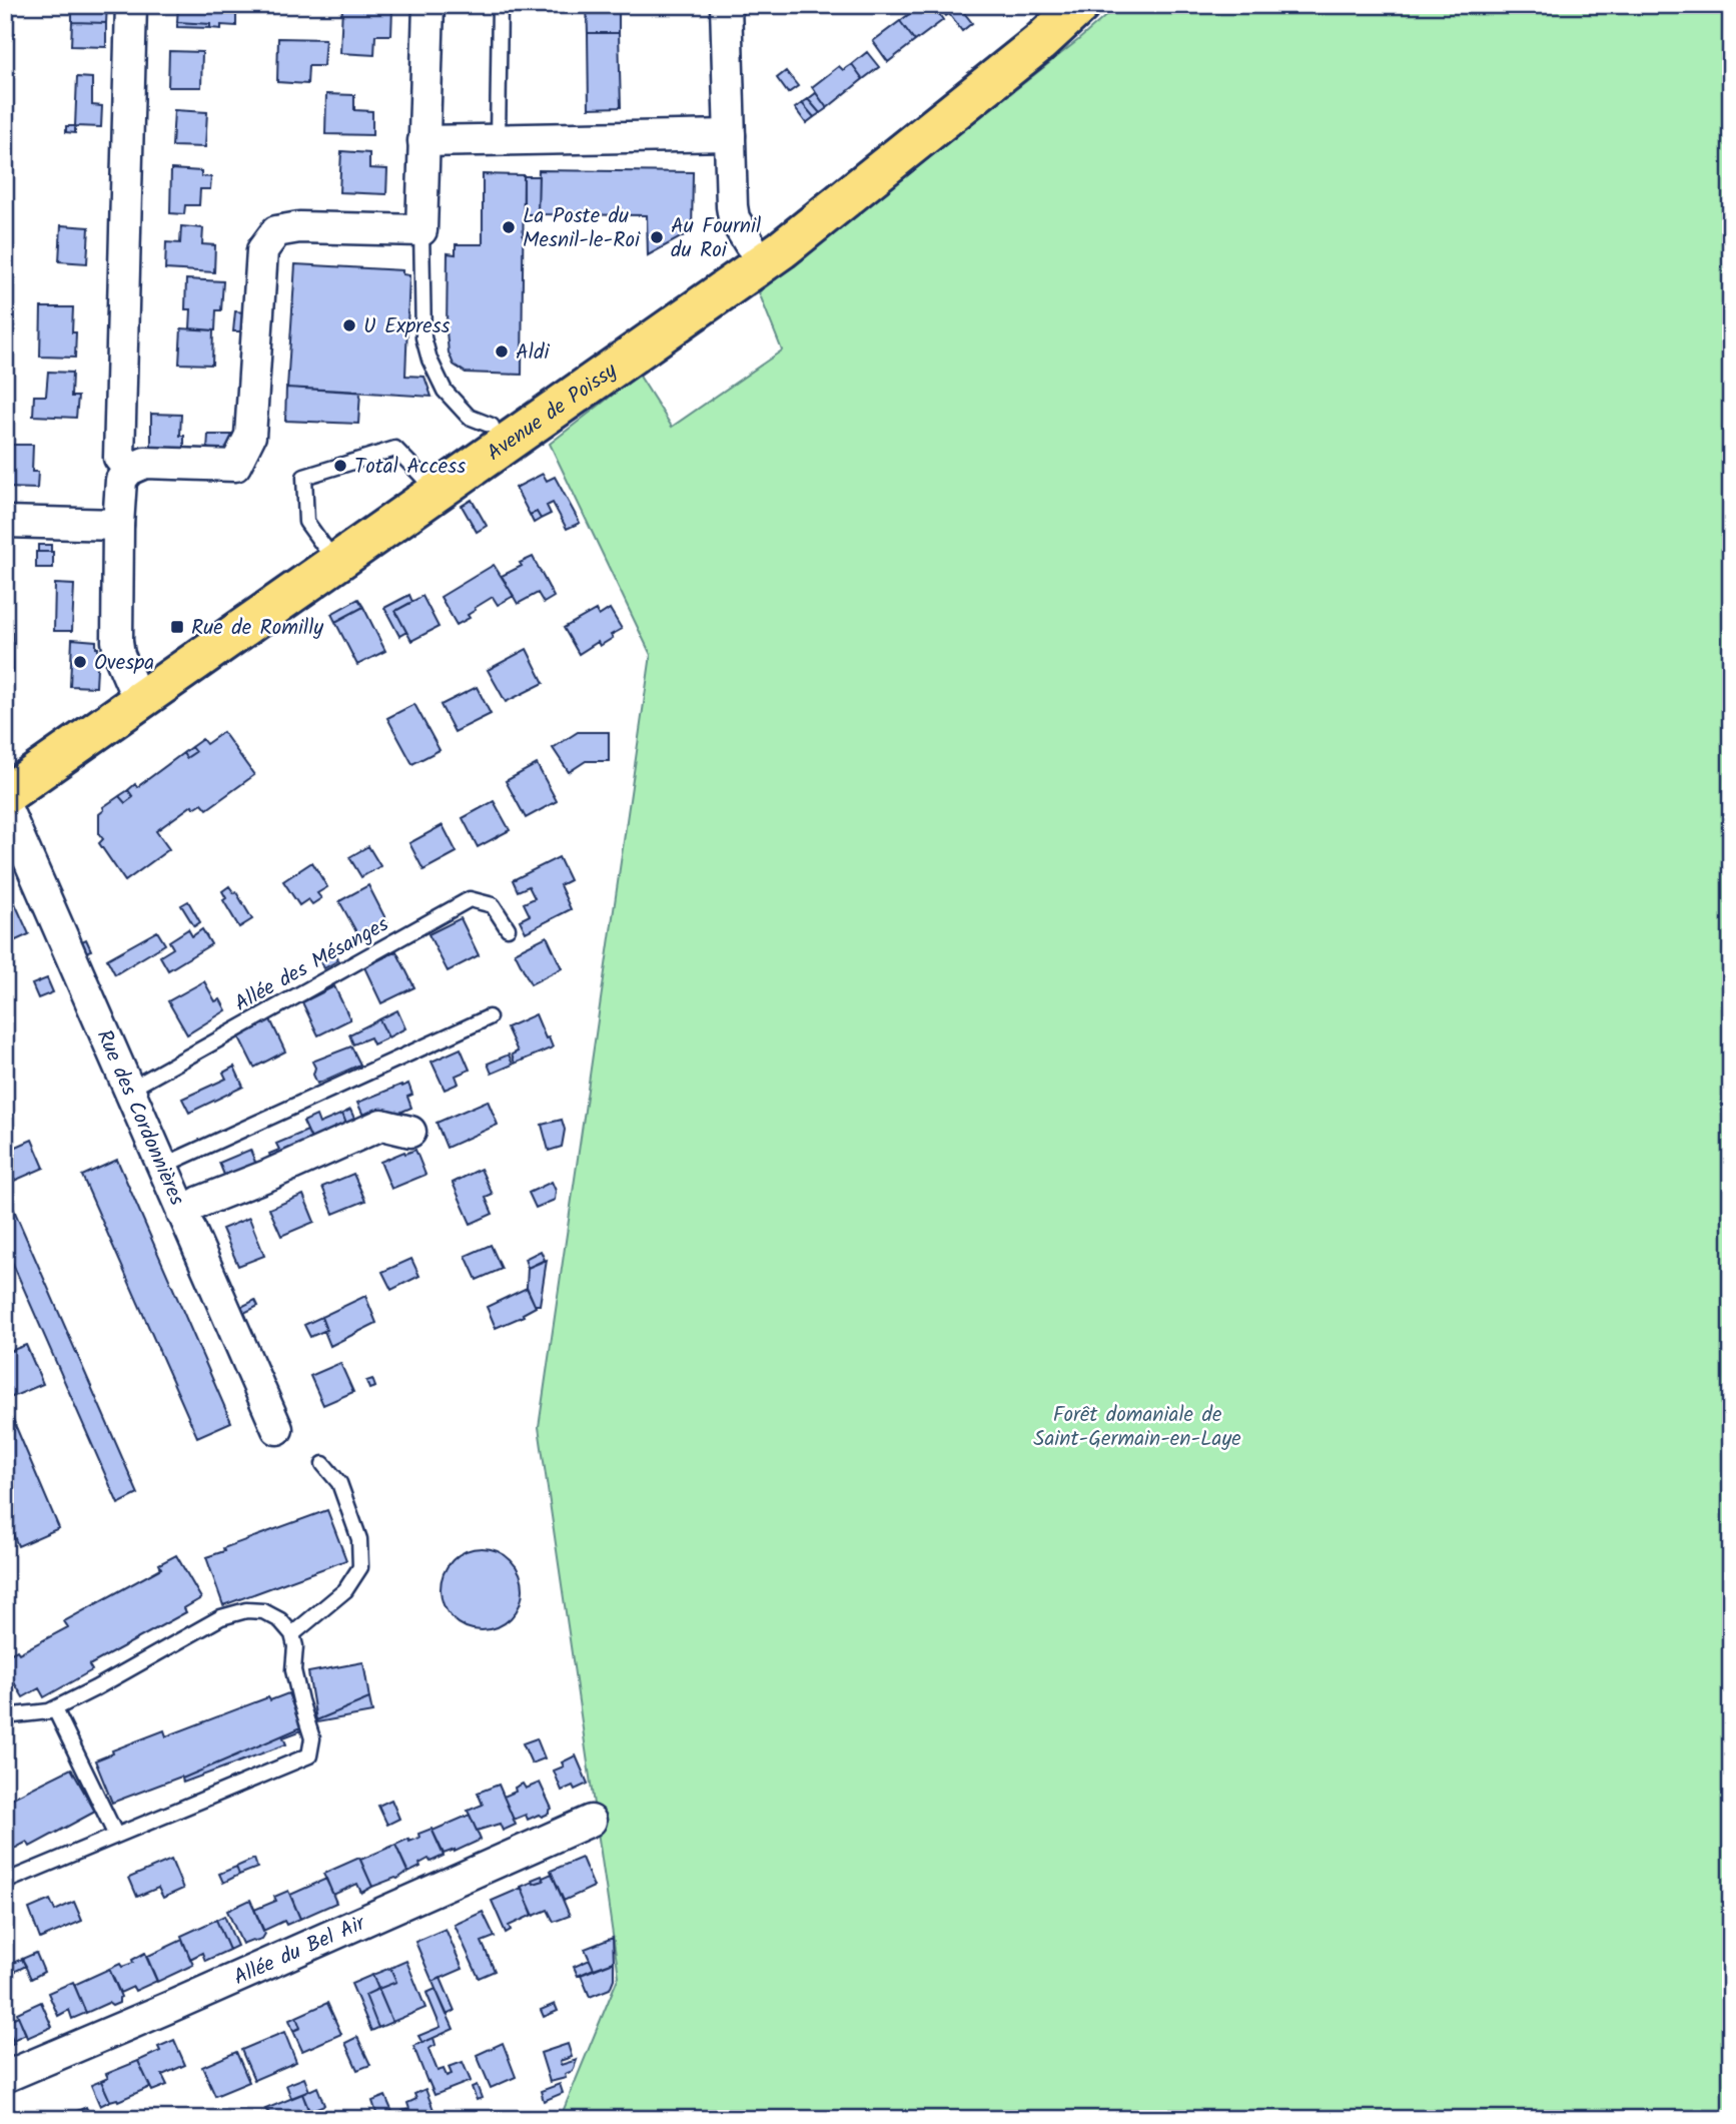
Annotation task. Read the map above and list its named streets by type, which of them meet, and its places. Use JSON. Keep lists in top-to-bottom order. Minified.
{"streets":{"main road":["Avenue de Poissy"],"street":["Rue des Cordonnières","Allée du Bel Air"],"lane":["Allée des Mésanges"]},"crossings":[["Allée des Mésanges","Rue des Cordonnières"]],"parks":["Forêt domaniale de Saint-Germain-en-Laye"],"places":{"other":["La Poste du Mesnil-le-Roi","Au Fournil du Roi","U Express","Aldi","Total Access","Ovespa"],"transit":["Rue de Romilly"]}}
